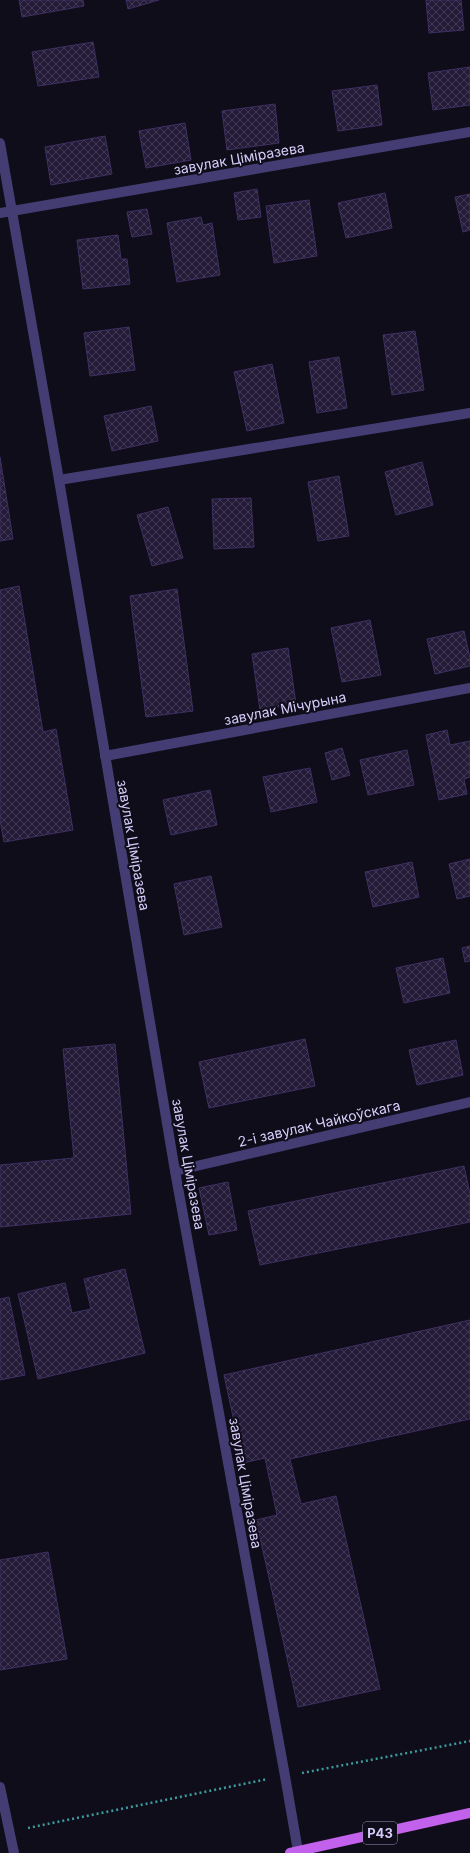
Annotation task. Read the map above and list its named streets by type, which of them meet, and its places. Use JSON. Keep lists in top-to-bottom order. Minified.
{"streets":{"main road":["Р43"],"street":["завулак Ціміразева","завулак Мічурына","2-і завулак Чайкоўскага"]},"crossings":[["завулак Ціміразева","завулак Мічурына"],["завулак Ціміразева","2-і завулак Чайкоўскага"],["завулак Ціміразева","Р43"]]}
